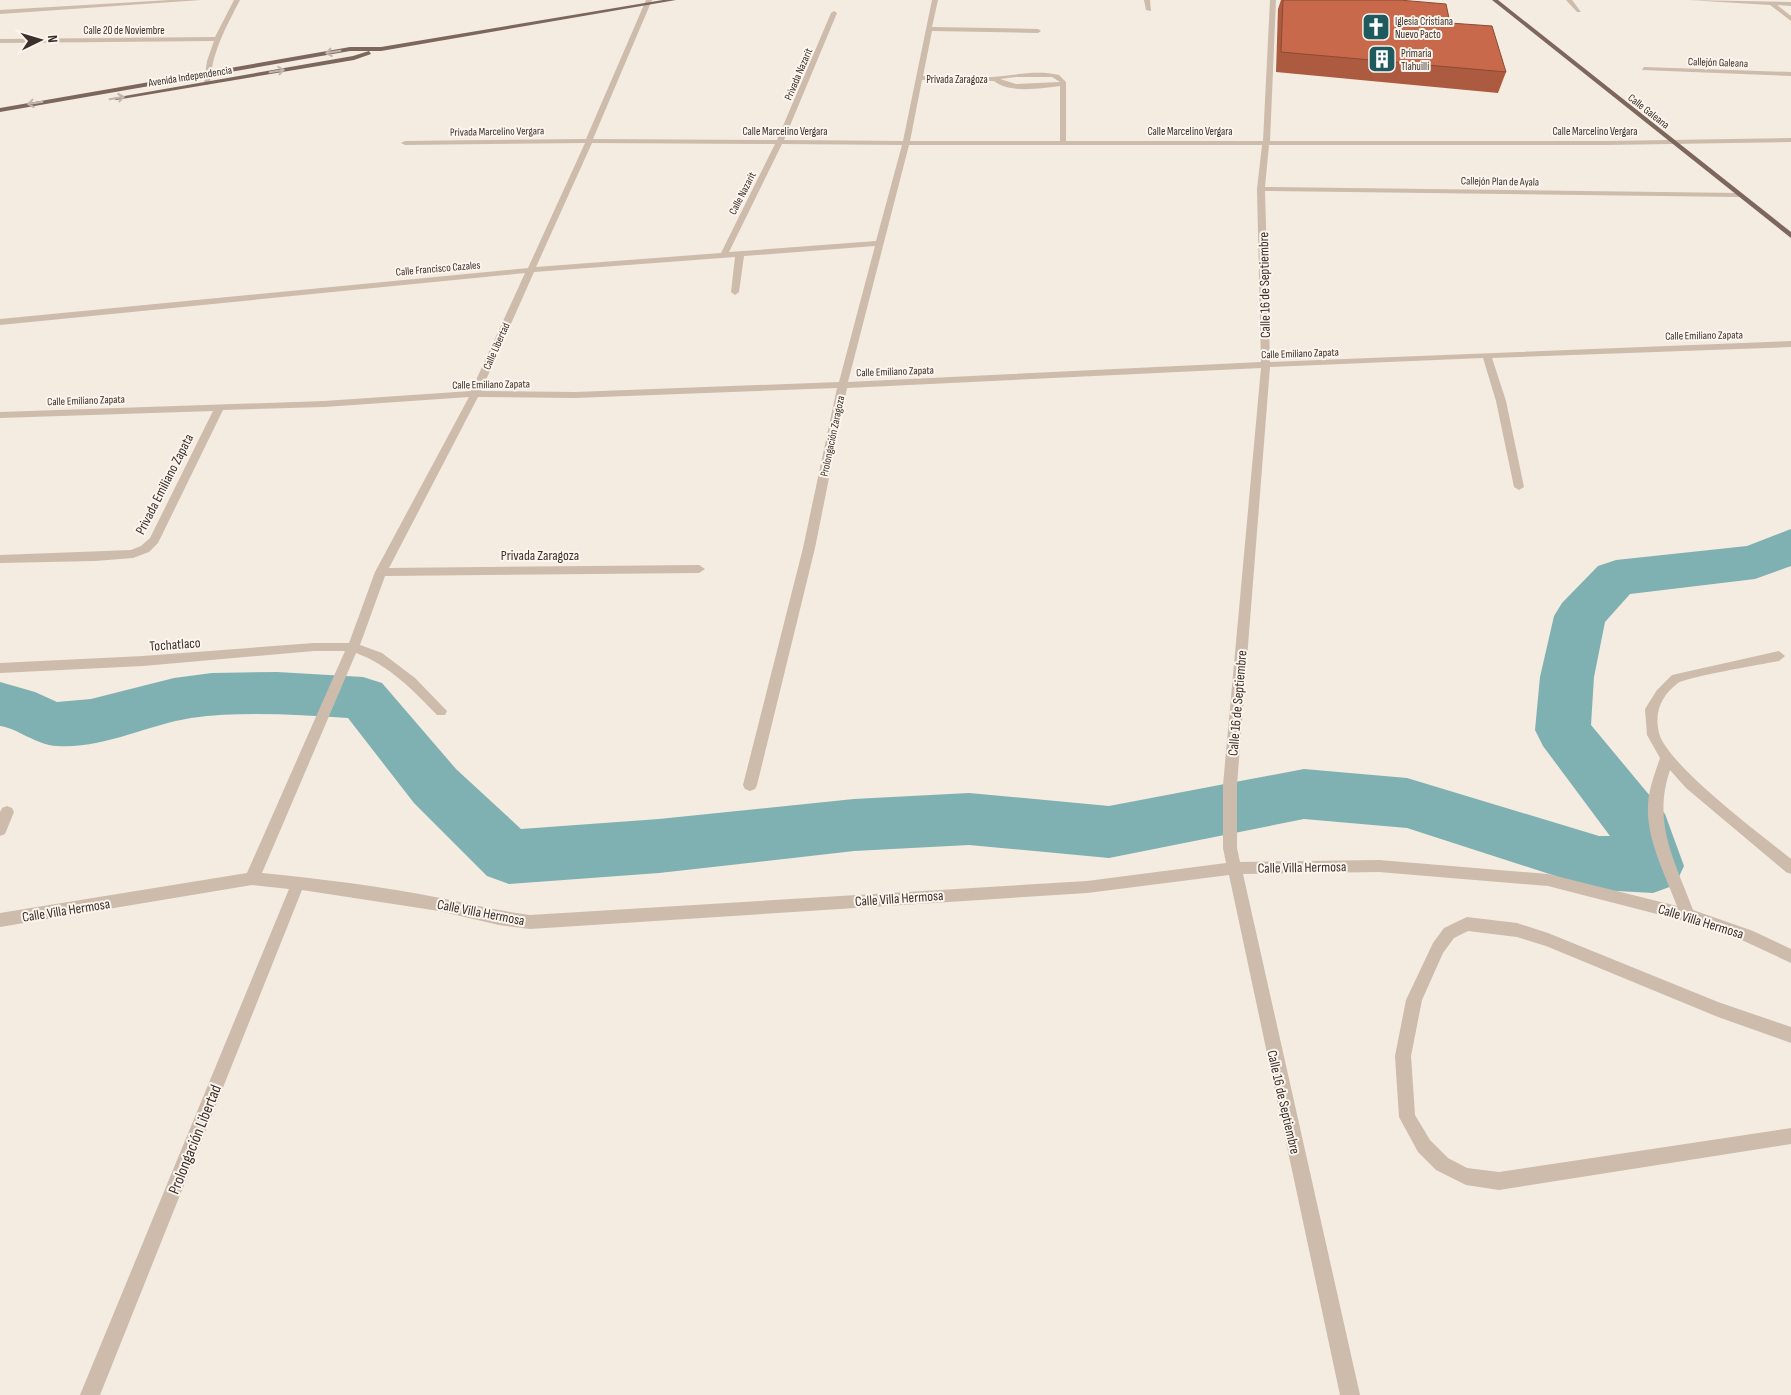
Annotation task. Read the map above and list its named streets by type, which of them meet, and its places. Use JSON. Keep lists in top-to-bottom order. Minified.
{"streets":{"main road":["Avenida Independencia","Calle Galeana"],"street":["Calle 20 de Noviembre","Callejón Galeana","Privada Nazarit","Privada Zaragoza","Privada Marcelino Vergara","Calle Marcelino Vergara","Callejón Plan de Ayala","Calle Nazarit","Calle Francisco Cazales","Calle 16 de Septiembre","Calle Emiliano Zapata","Calle Libertad","Prolongación Zaragoza","Privada Emiliano Zapata","Tochatlaco","Calle Villa Hermosa","Prolongación Libertad"]},"crossings":[["Privada Nazarit","Calle Marcelino Vergara"],["Privada Nazarit","Calle Nazarit"],["Avenida Independencia","Calle Libertad"],["Privada Zaragoza","Calle Marcelino Vergara"],["Privada Zaragoza","Calle Libertad"],["Privada Zaragoza","Prolongación Zaragoza"],["Calle Galeana","Calle Marcelino Vergara"],["Calle Galeana","Callejón Plan de Ayala"],["Privada Marcelino Vergara","Calle Marcelino Vergara"],["Privada Marcelino Vergara","Calle Libertad"],["Calle Marcelino Vergara","Calle Nazarit"],["Calle Marcelino Vergara","Calle 16 de Septiembre"],["Calle Marcelino Vergara","Calle Libertad"],["Calle Marcelino Vergara","Prolongación Zaragoza"],["Callejón Plan de Ayala","Calle 16 de Septiembre"],["Calle Nazarit","Calle Francisco Cazales"],["Calle Francisco Cazales","Calle Libertad"],["Calle Francisco Cazales","Prolongación Zaragoza"],["Calle 16 de Septiembre","Calle Emiliano Zapata"],["Calle 16 de Septiembre","Calle Villa Hermosa"],["Calle Emiliano Zapata","Calle Libertad"],["Calle Emiliano Zapata","Prolongación Zaragoza"],["Calle Emiliano Zapata","Privada Emiliano Zapata"],["Calle Libertad","Tochatlaco"],["Calle Libertad","Calle Villa Hermosa"],["Calle Villa Hermosa","Prolongación Libertad"]],"places":{"church":["Iglesia Cristiana Nuevo Pacto"],"building":["Primaria Tlahuilli"]},"north":"right"}
